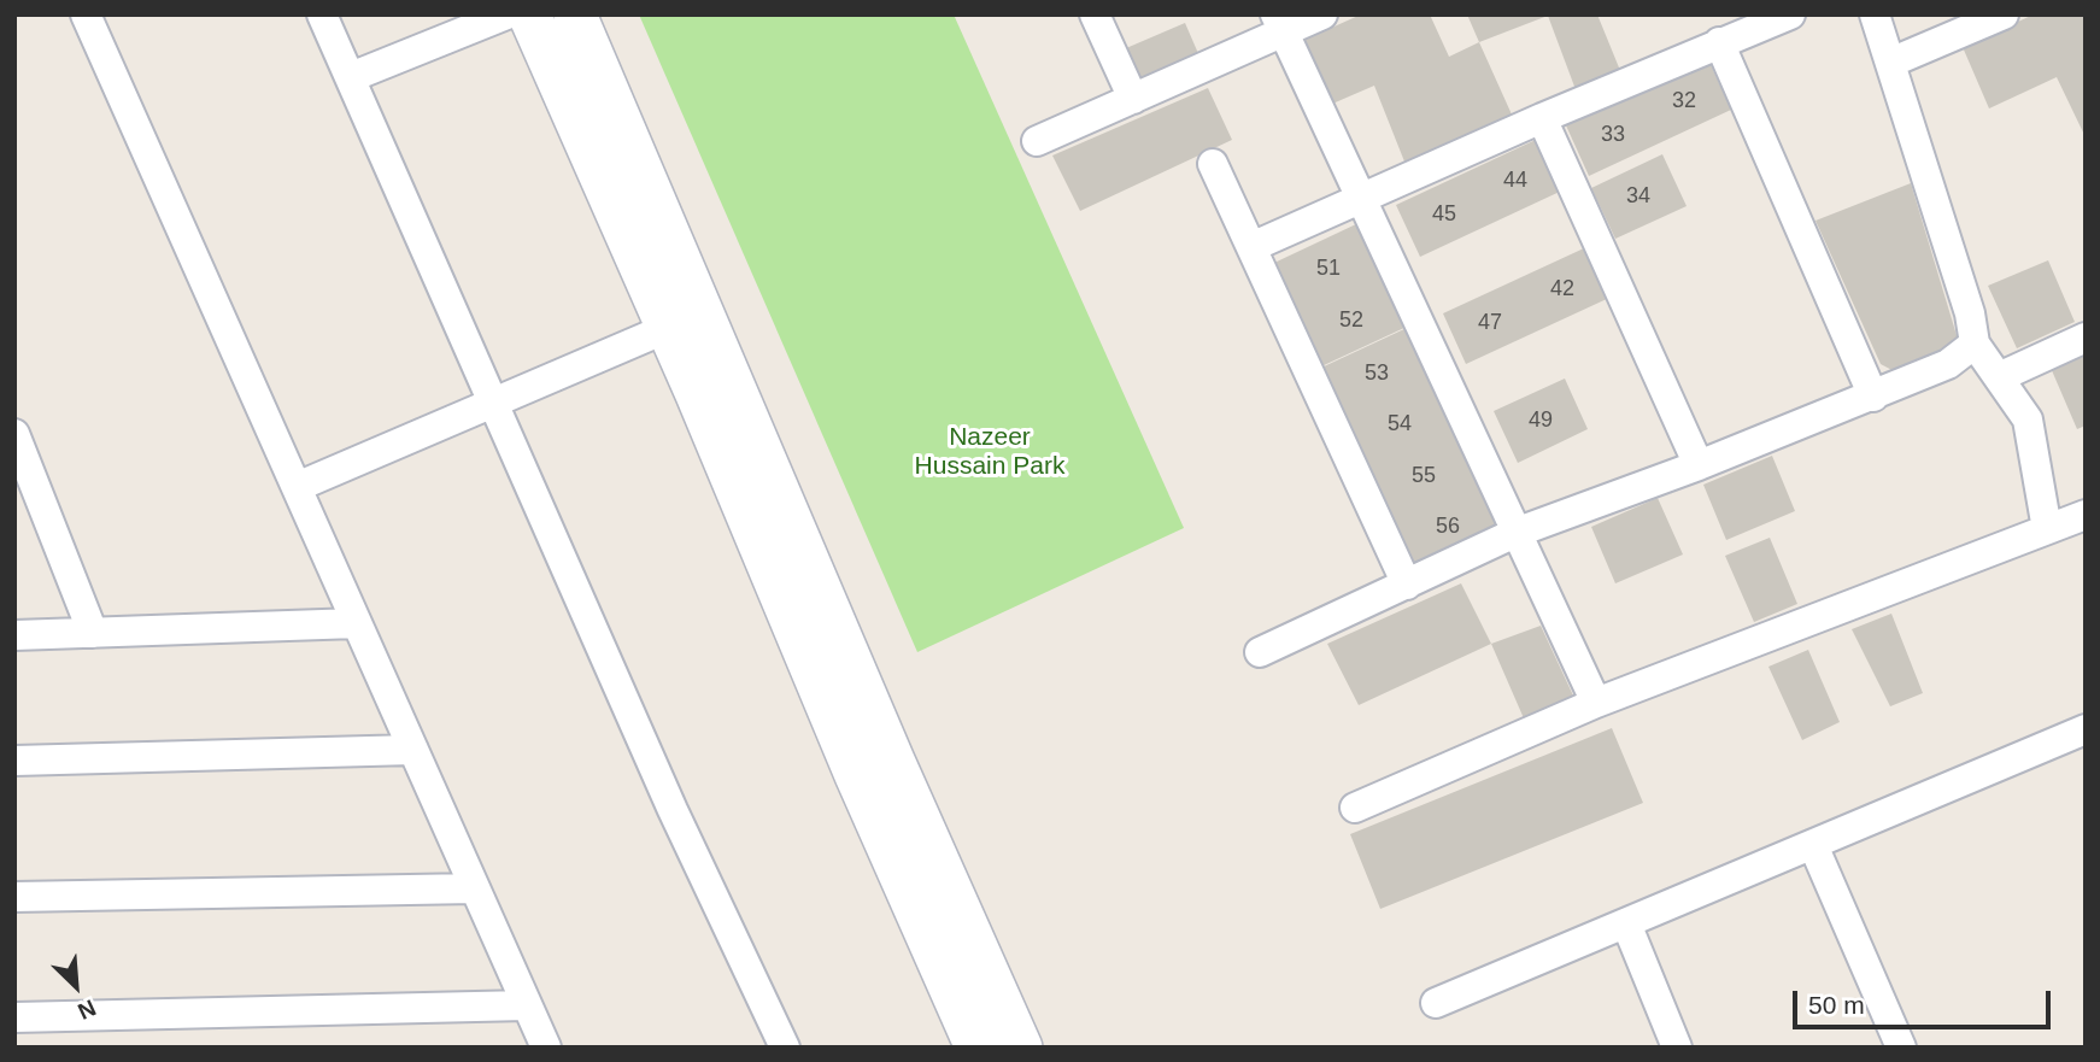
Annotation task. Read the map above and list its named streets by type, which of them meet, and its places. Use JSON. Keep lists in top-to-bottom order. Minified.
{"parks":["Nazeer Hussain Park"],"house_numbers":["32","33","44","34","45","51","42","52","47","53","49","54","55","56"],"scale_bar":"50 m","north":"bottom right"}
